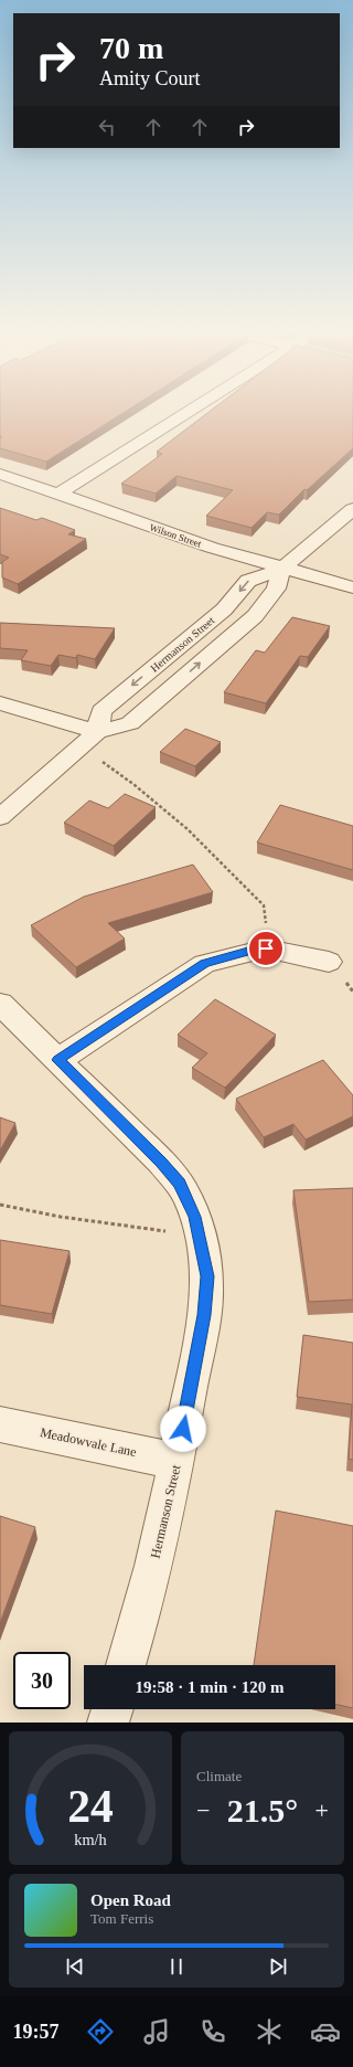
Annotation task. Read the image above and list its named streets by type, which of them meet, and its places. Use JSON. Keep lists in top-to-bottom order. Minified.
{"streets":{"street":["Wilson Street","Hermanson Street","Meadowvale Lane"]},"crossings":[["Wilson Street","Hermanson Street"],["Hermanson Street","Meadowvale Lane"]],"page":{"turn":["70 m","Amity Court"],"limit":"30","trip":"19:58 · 1 min · 120 m","tile":"Climate","heat":["−","21.5°","+"],"song":["Open Road","Tom Ferris"],"tabs":"19:57","gauge":["24","km/h"]}}
